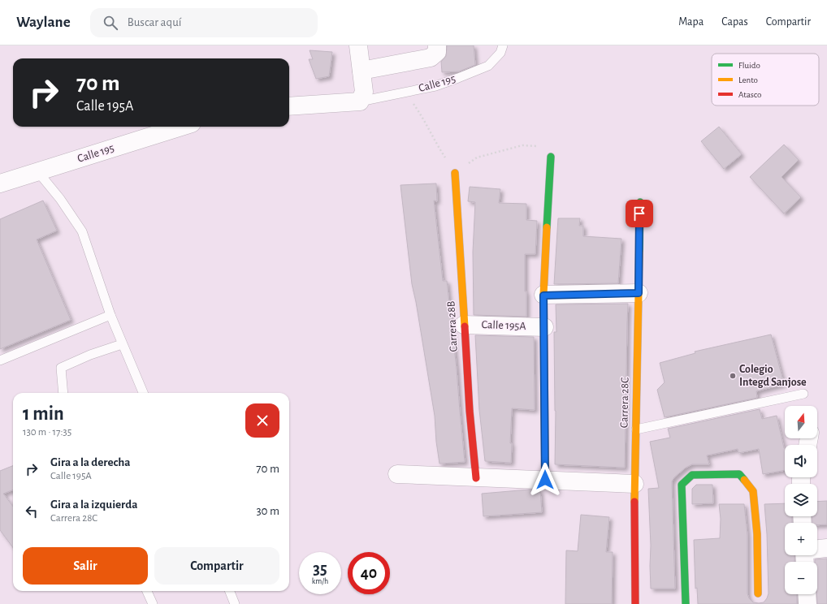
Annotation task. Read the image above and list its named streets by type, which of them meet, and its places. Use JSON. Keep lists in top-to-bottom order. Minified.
{"streets":{"street":["Calle 195","Calle 195A","Carrera 28B","Carrera 28C"]},"crossings":[["Calle 195A","Carrera 28B"]],"places":["Colegio Integd Sanjose"],"legend":["Fluido","Lento","Atasco"],"north":"top","page":{"header":"Waylane","search":"Buscar aquí","nav":["Mapa","Capas","Compartir"],"turn":["70 m","Calle 195A"],"heading":["1 min","130 m · 17:35"],"map_buttons":["+","−"],"list":[{"name":"Gira a la derecha","note":"Calle 195A","value":"70 m"},{"name":"Gira a la izquierda","note":"Carrera 28C","value":"30 m"}],"buttons":["Salir","Compartir"],"speed":"35 km/h","limit":"40"}}
